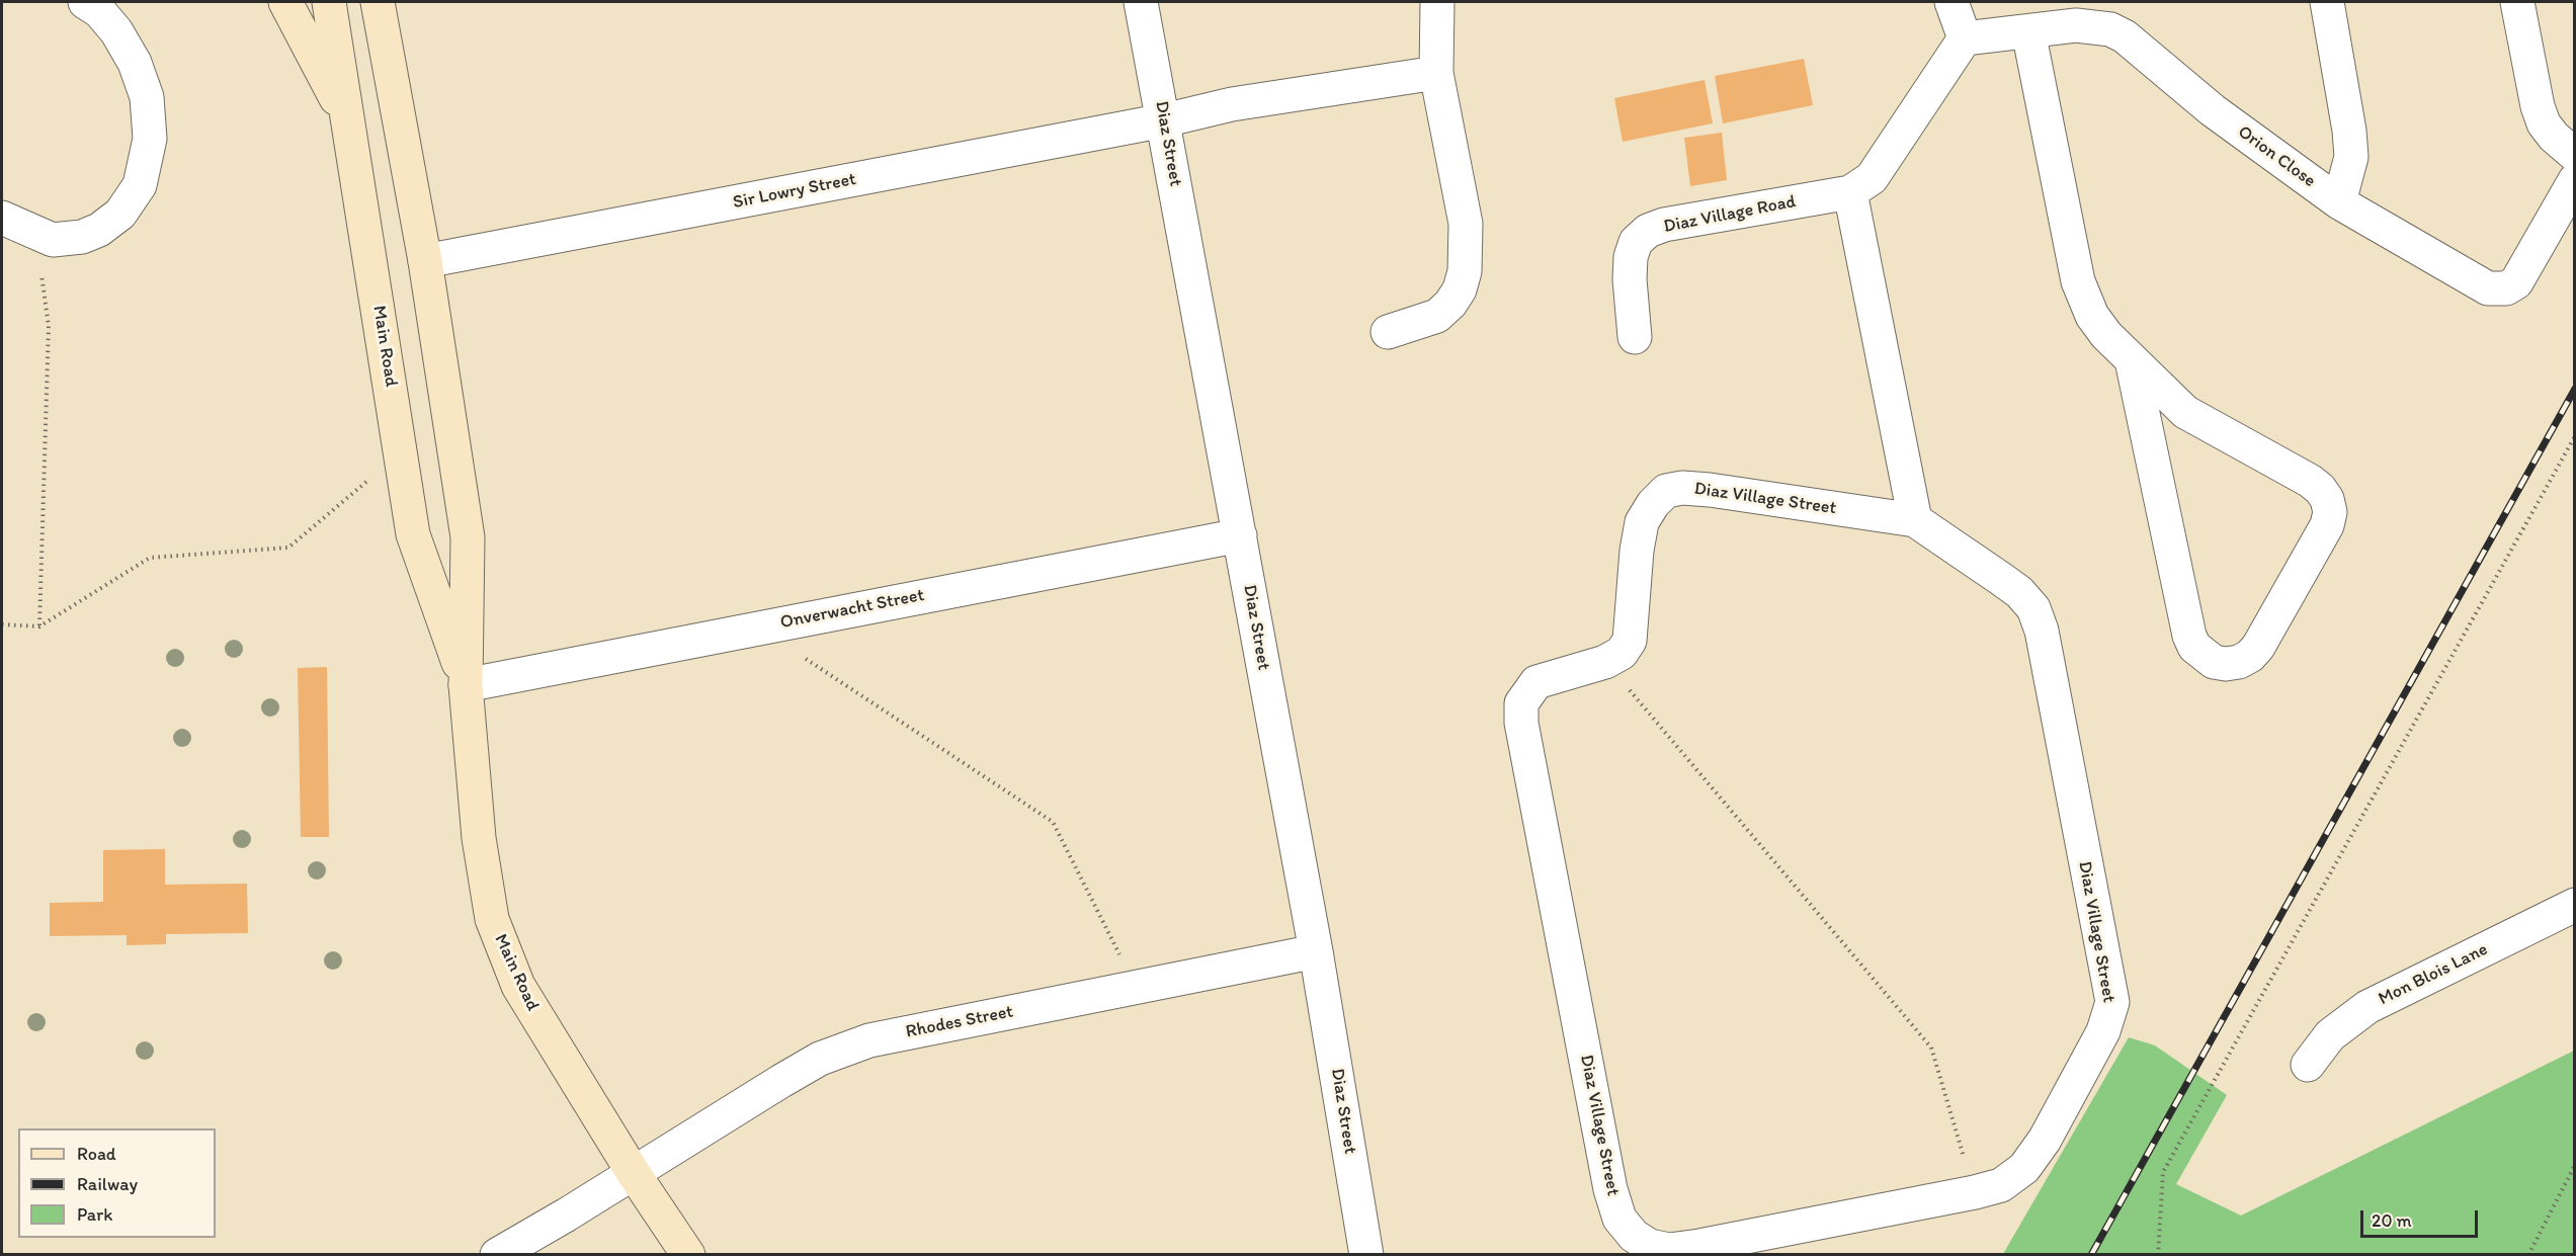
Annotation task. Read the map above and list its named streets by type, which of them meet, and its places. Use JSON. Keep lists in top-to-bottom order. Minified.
{"streets":{"main road":["Main Road"],"street":["Diaz Street","Orion Close","Sir Lowry Street","Diaz Village Road","Diaz Village Street","Onverwacht Street","Mon Blois Lane","Rhodes Street"]},"crossings":[["Diaz Street","Sir Lowry Street"],["Diaz Street","Onverwacht Street"],["Diaz Street","Rhodes Street"],["Sir Lowry Street","Main Road"],["Main Road","Onverwacht Street"],["Main Road","Rhodes Street"]],"legend":["Road","Railway","Park"],"scale_bar":"20 m"}
